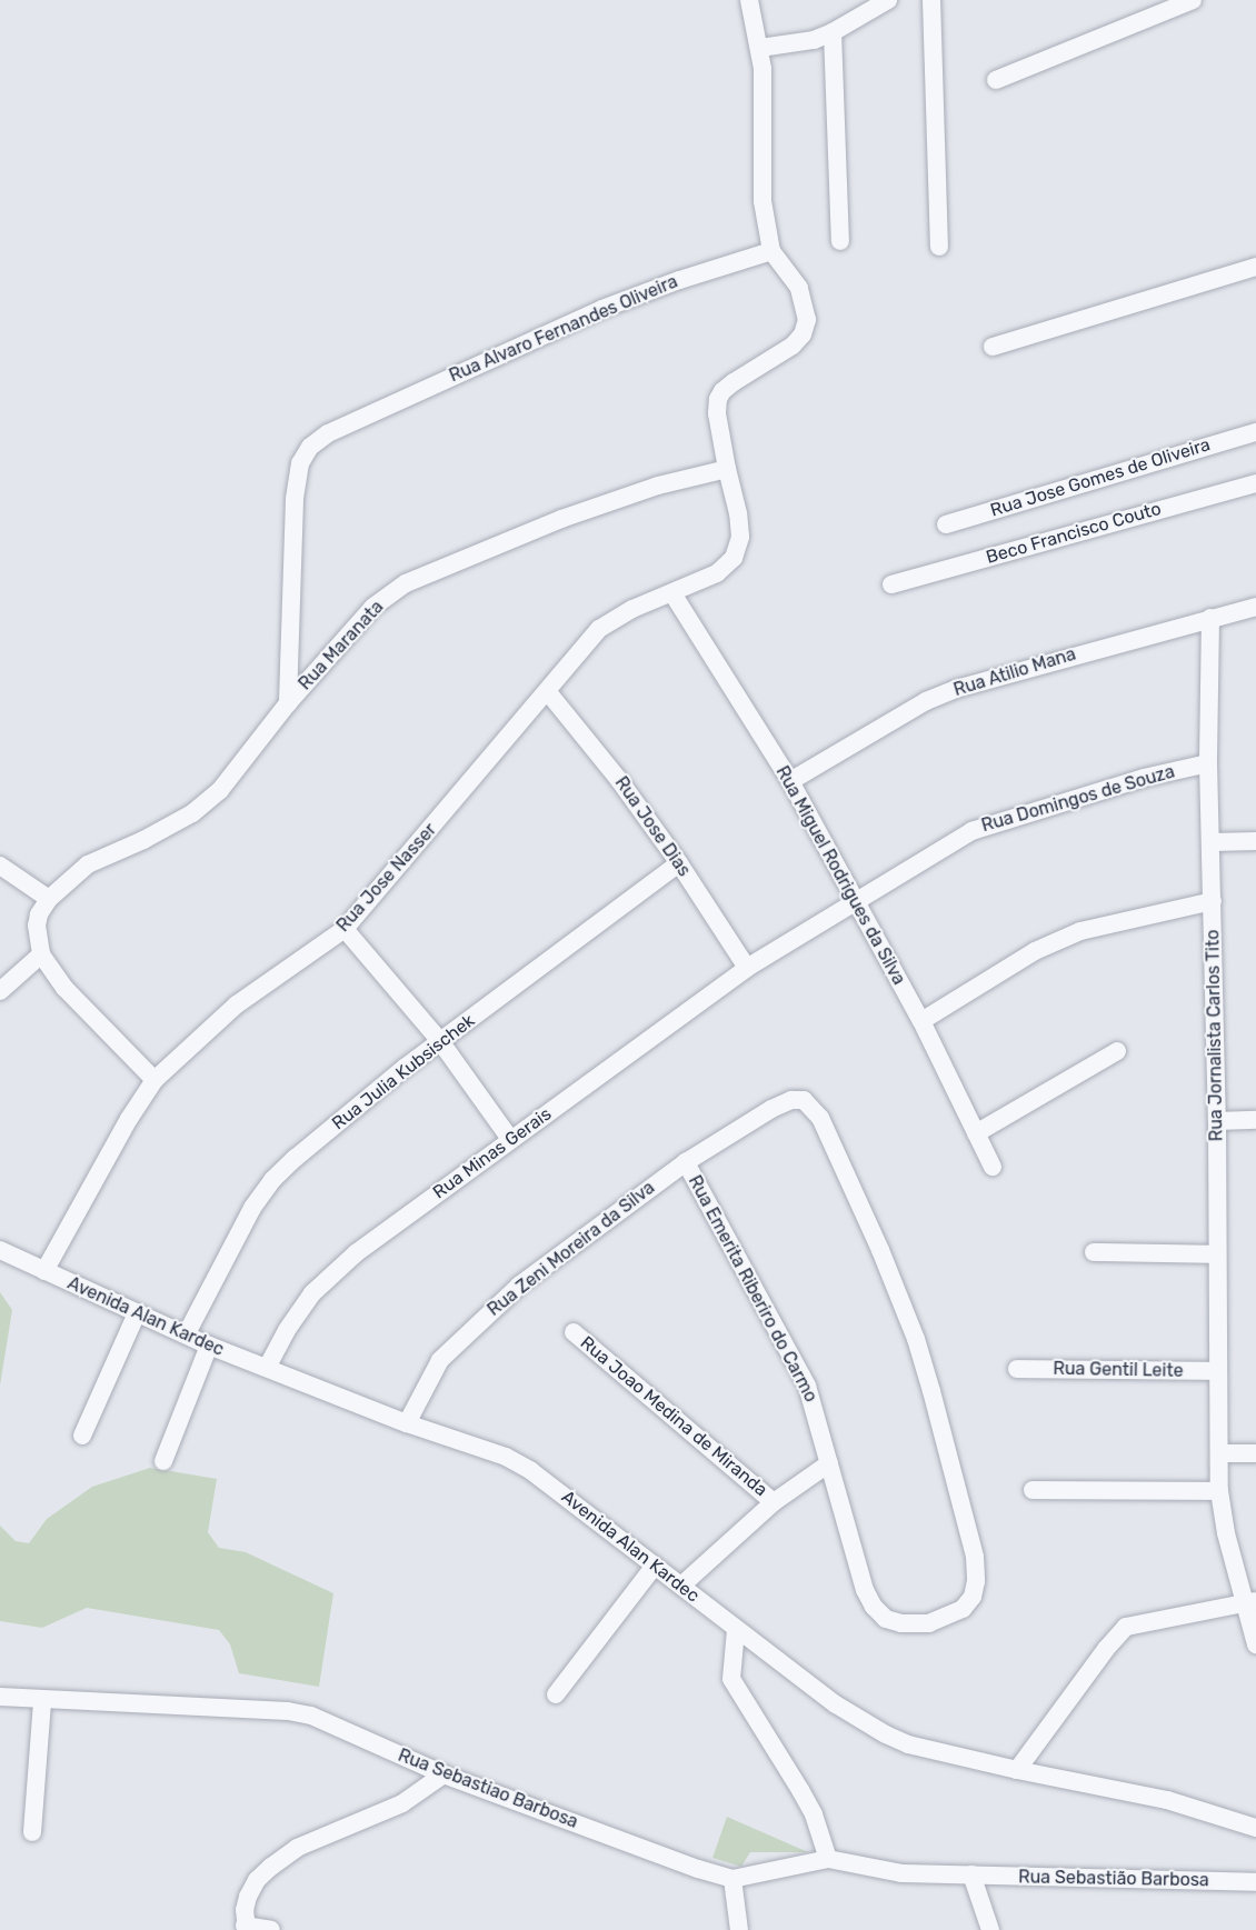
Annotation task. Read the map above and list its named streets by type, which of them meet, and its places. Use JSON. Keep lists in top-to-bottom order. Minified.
{"streets":{"street":["Rua Alvaro Fernandes Oliveira","Rua Jose Gomes de Oliveira","Beco Francisco Couto","Rua Maranata","Rua Atilio Mana","Rua Domingos de Souza","Rua Jose Dias","Rua Miguel Rodrigues da Silva","Rua Jose Nasser","Rua Jornalista Carlos Tito","Rua Julia Kubsischek","Rua Minas Gerais","Rua Zeni Moreira da Silva","Rua Emerita Riberiro do Carmo","Avenida Alan Kardec","Rua Gentil Leite","Rua Joao Medina de Miranda","Rua Sebastiao Barbosa","Rua Sebastião Barbosa"]},"crossings":[["Rua Alvaro Fernandes Oliveira","Rua Maranata"],["Rua Atilio Mana","Rua Miguel Rodrigues da Silva"],["Rua Atilio Mana","Rua Jornalista Carlos Tito"],["Rua Domingos de Souza","Rua Jose Dias"],["Rua Domingos de Souza","Rua Miguel Rodrigues da Silva"],["Rua Domingos de Souza","Rua Jornalista Carlos Tito"],["Rua Domingos de Souza","Rua Minas Gerais"],["Rua Jose Dias","Rua Jose Nasser"],["Rua Jose Dias","Rua Julia Kubsischek"],["Rua Jose Dias","Rua Minas Gerais"],["Rua Miguel Rodrigues da Silva","Rua Jose Nasser"],["Rua Jose Nasser","Avenida Alan Kardec"],["Rua Jornalista Carlos Tito","Rua Gentil Leite"],["Rua Julia Kubsischek","Avenida Alan Kardec"],["Rua Minas Gerais","Avenida Alan Kardec"],["Rua Zeni Moreira da Silva","Rua Emerita Riberiro do Carmo"],["Rua Zeni Moreira da Silva","Avenida Alan Kardec"]]}
